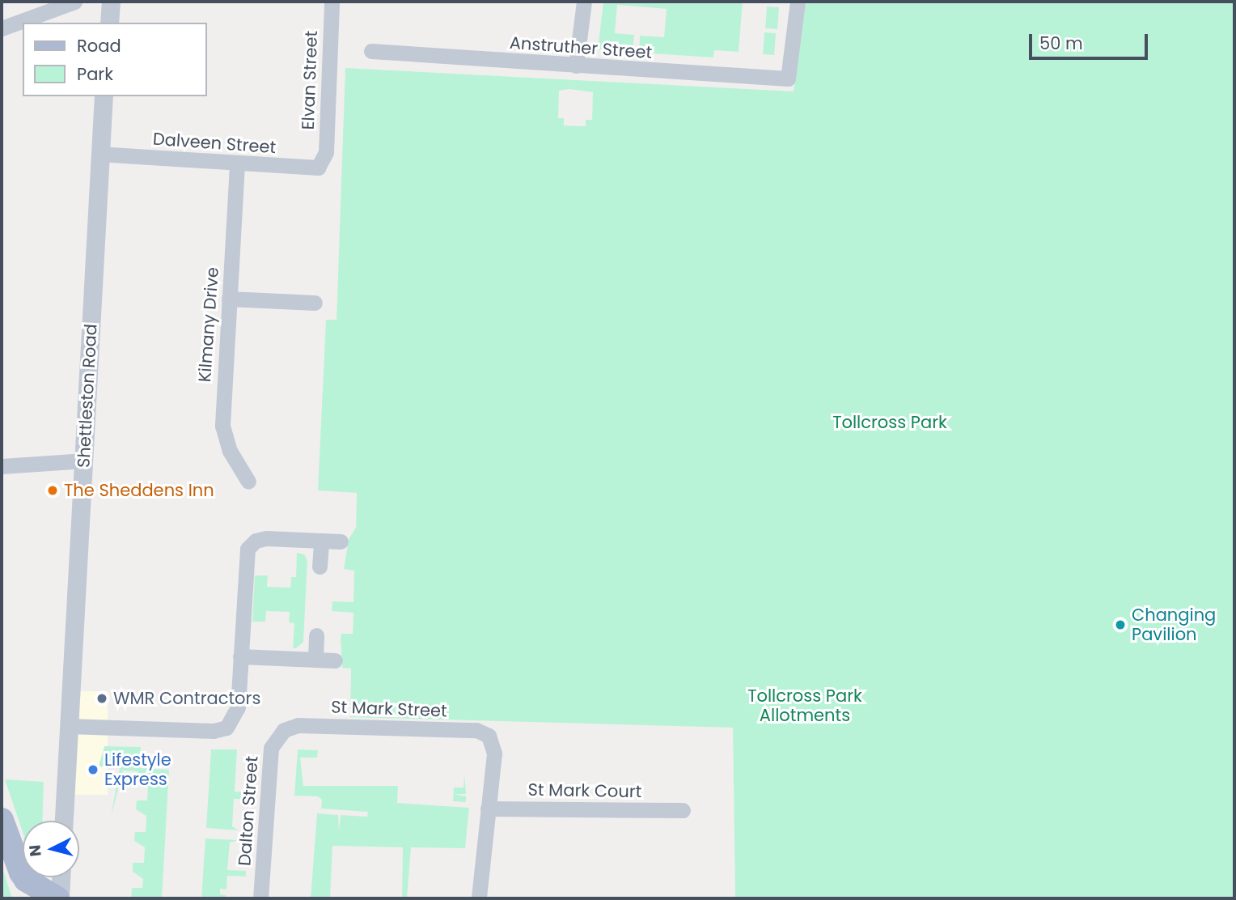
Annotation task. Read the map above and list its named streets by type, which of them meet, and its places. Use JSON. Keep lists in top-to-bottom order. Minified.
{"streets":{"street":["Anstruther Street","Elvan Street","Dalveen Street","Kilmany Drive","Shettleston Road","St Mark Street","St Mark Court","Dalton Street"]},"crossings":[["Elvan Street","Dalveen Street"],["Dalveen Street","Kilmany Drive"],["Dalveen Street","Shettleston Road"],["St Mark Street","St Mark Court"],["St Mark Street","Dalton Street"]],"parks":["Tollcross Park","Tollcross Park Allotments"],"places":["The Sheddens Inn","Changing Pavilion","WMR Contractors","Lifestyle Express"],"legend":["Road","Park"],"scale_bar":"50 m","north":"left"}
